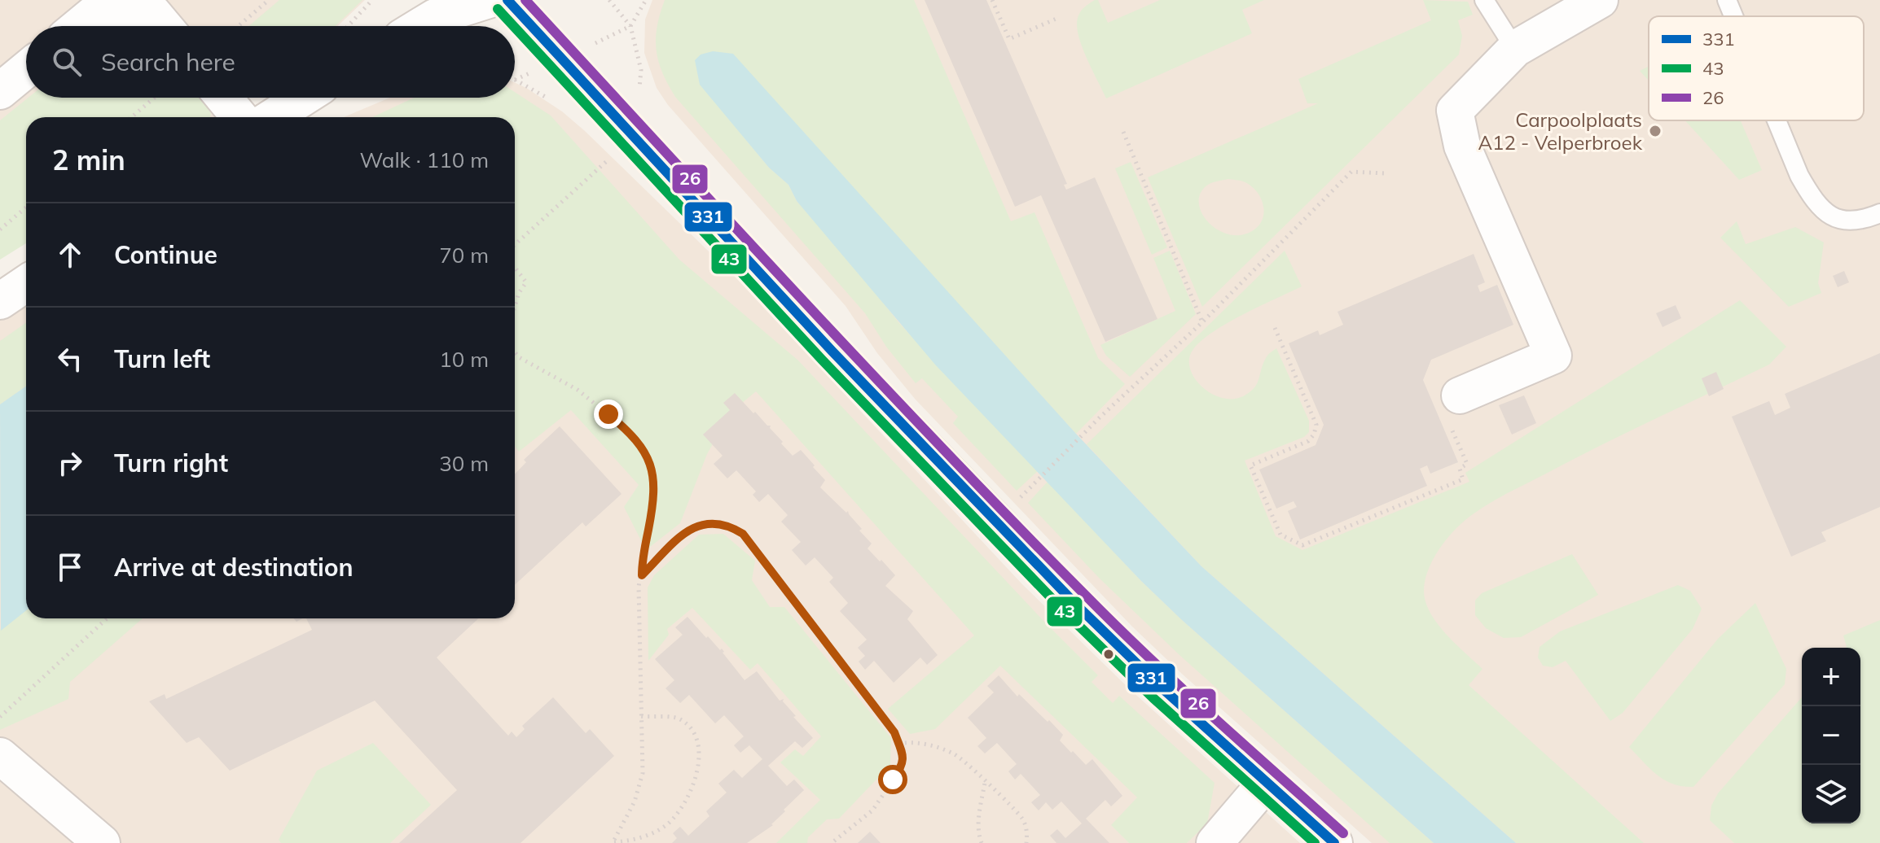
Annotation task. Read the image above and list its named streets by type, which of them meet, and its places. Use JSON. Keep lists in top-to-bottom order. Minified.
{"places":["Carpoolplaats A12 - Velperbroek"],"lines":["transit line 331","transit line 26","transit line 43"],"legend":["331","43","26"],"page":{"search":"Search here","heading":["2 min","Walk · 110 m"],"list":[["Continue","70 m"],["Turn left","10 m"],["Turn right","30 m"],"Arrive at destination"],"map_buttons":["+","−"]}}
